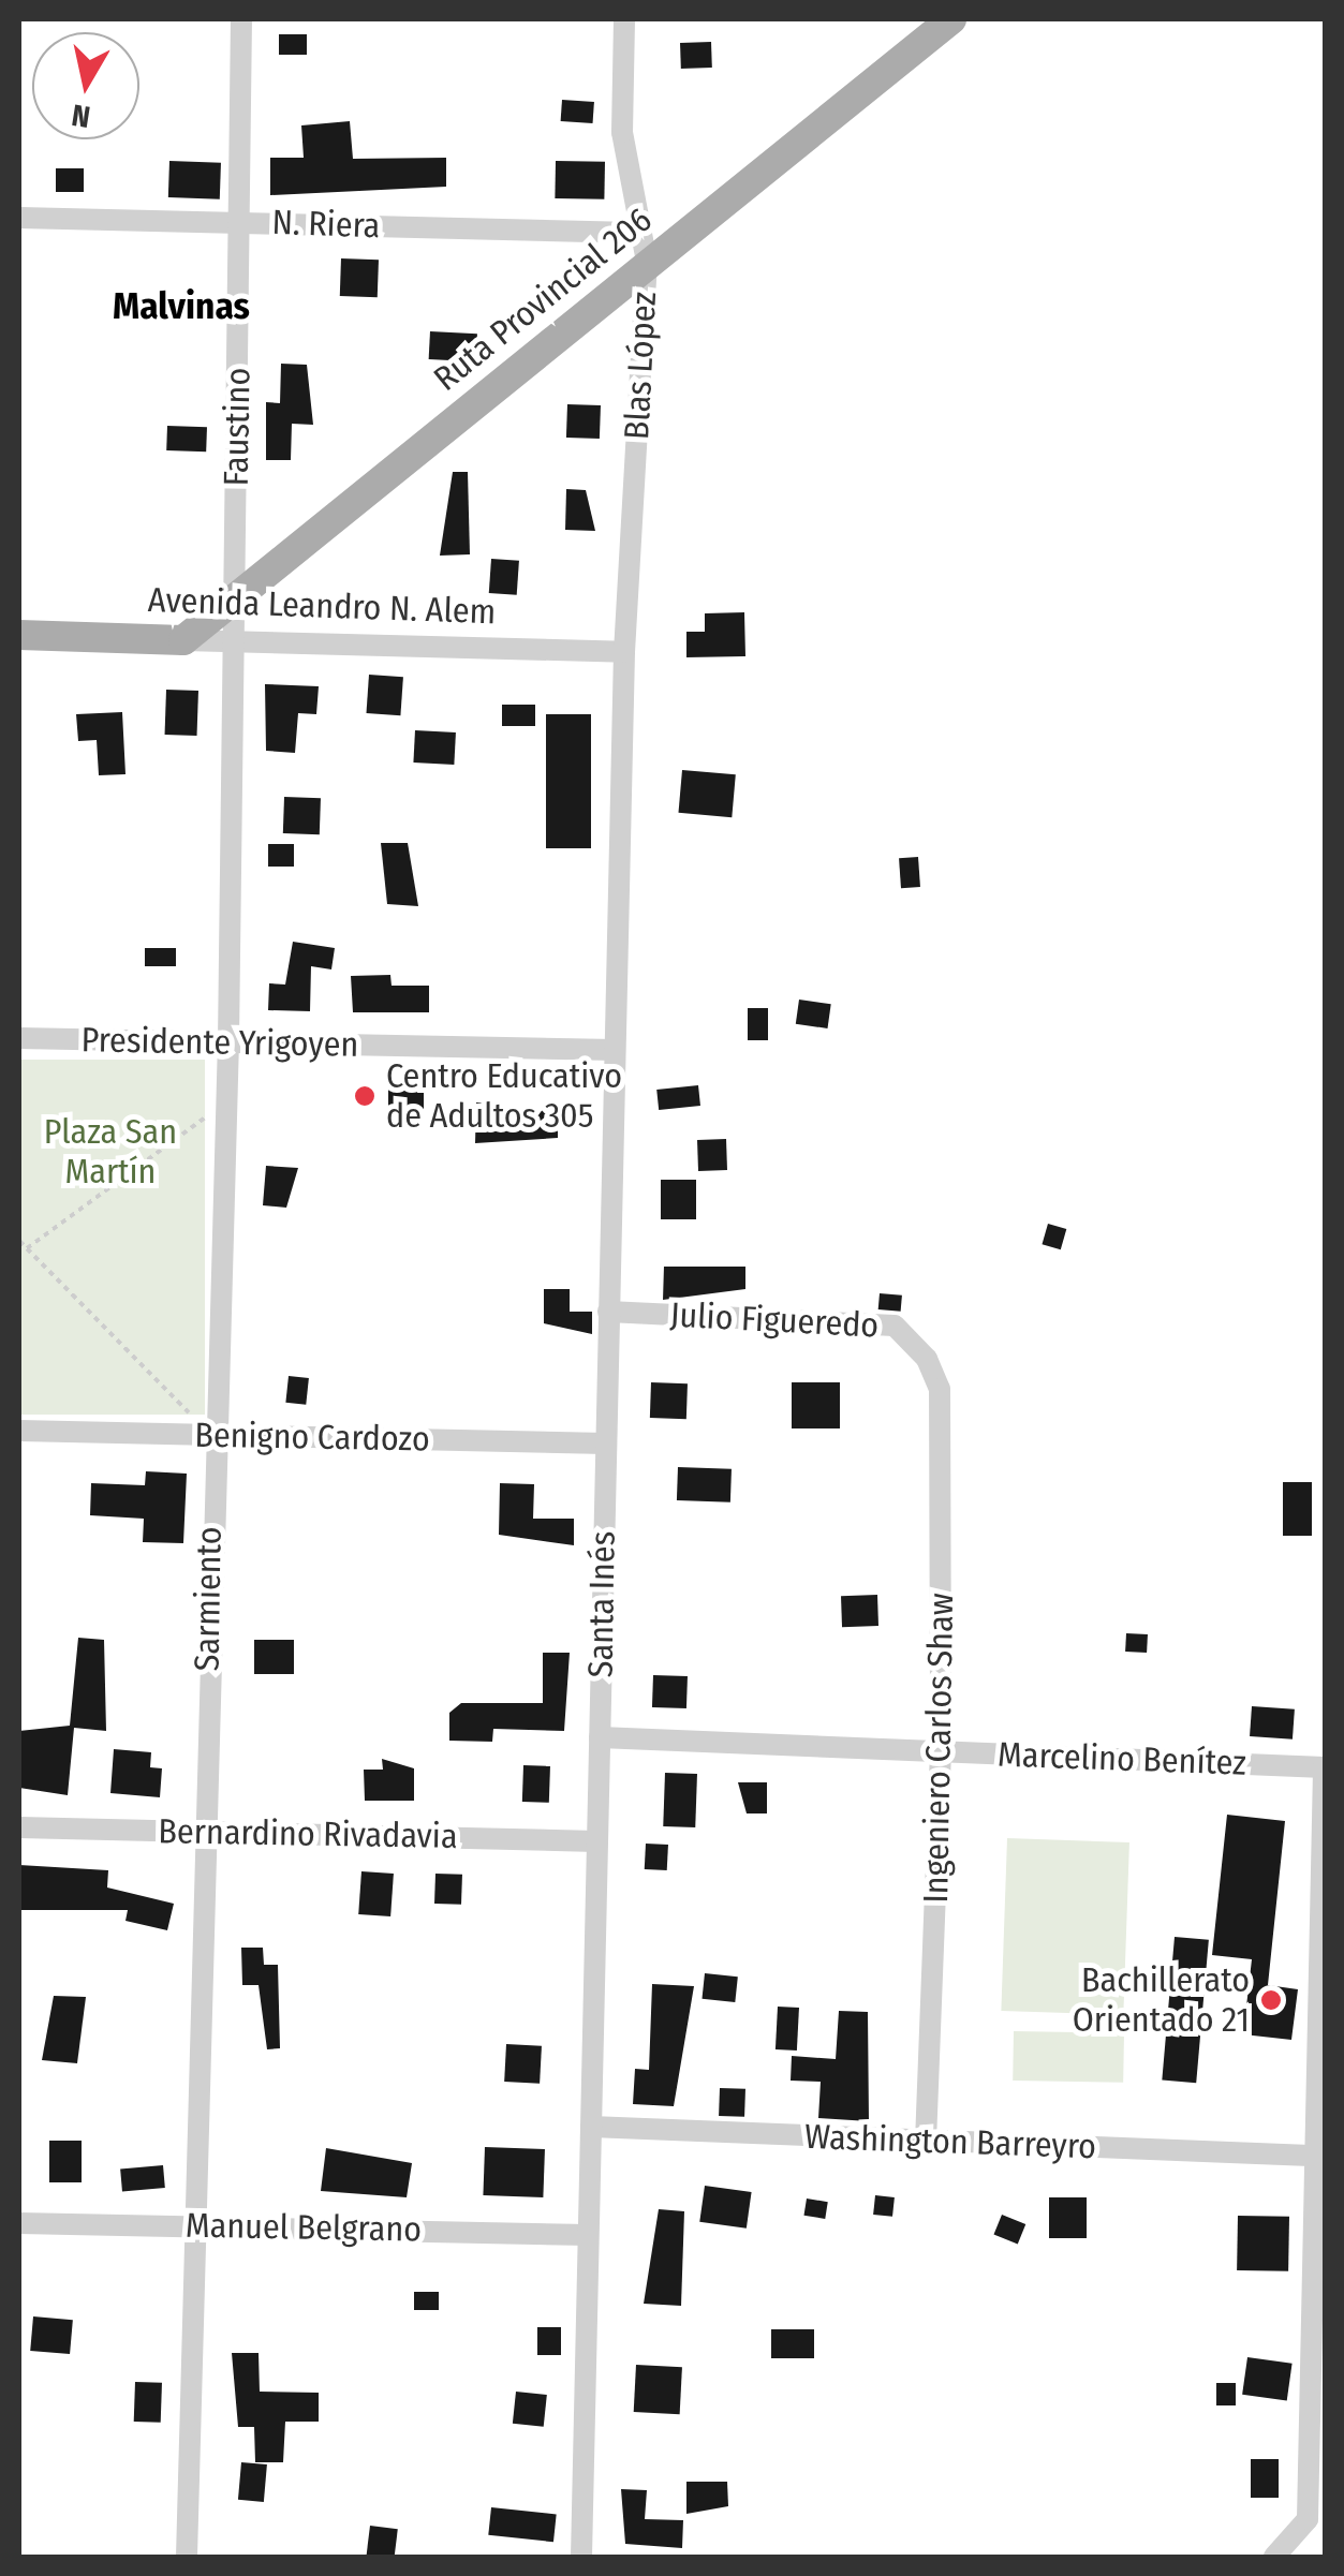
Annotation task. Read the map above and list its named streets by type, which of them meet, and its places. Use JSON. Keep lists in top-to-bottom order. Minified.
{"streets":{"main road":["Ruta Provincial 206","Avenida Leandro N. Alem"],"street":["N. Riera","Blas López","Faustino","Presidente Yrigoyen","Julio Figueredo","Benigno Cardozo","Sarmiento","Santa Inés","Ingeniero Carlos Shaw","Marcelino Benítez","Bernardino Rivadavia","Washington Barreyro","Manuel Belgrano"]},"crossings":[["N. Riera","Blas López"],["N. Riera","Faustino"],["Ruta Provincial 206","Blas López"],["Ruta Provincial 206","Faustino"],["Ruta Provincial 206","Avenida Leandro N. Alem"],["Blas López","Avenida Leandro N. Alem"],["Blas López","Santa Inés"],["Faustino","Avenida Leandro N. Alem"],["Faustino","Sarmiento"],["Avenida Leandro N. Alem","Sarmiento"],["Avenida Leandro N. Alem","Santa Inés"],["Presidente Yrigoyen","Sarmiento"],["Presidente Yrigoyen","Santa Inés"],["Julio Figueredo","Santa Inés"],["Julio Figueredo","Ingeniero Carlos Shaw"],["Benigno Cardozo","Sarmiento"],["Benigno Cardozo","Santa Inés"],["Sarmiento","Bernardino Rivadavia"],["Sarmiento","Manuel Belgrano"],["Santa Inés","Marcelino Benítez"],["Santa Inés","Bernardino Rivadavia"],["Santa Inés","Washington Barreyro"],["Santa Inés","Manuel Belgrano"],["Ingeniero Carlos Shaw","Marcelino Benítez"],["Ingeniero Carlos Shaw","Washington Barreyro"]],"districts":["Malvinas"],"parks":["Plaza San Martín"],"places":["Centro Educativo de Adultos 305","Bachillerato Orientado 21"],"north":"bottom"}
